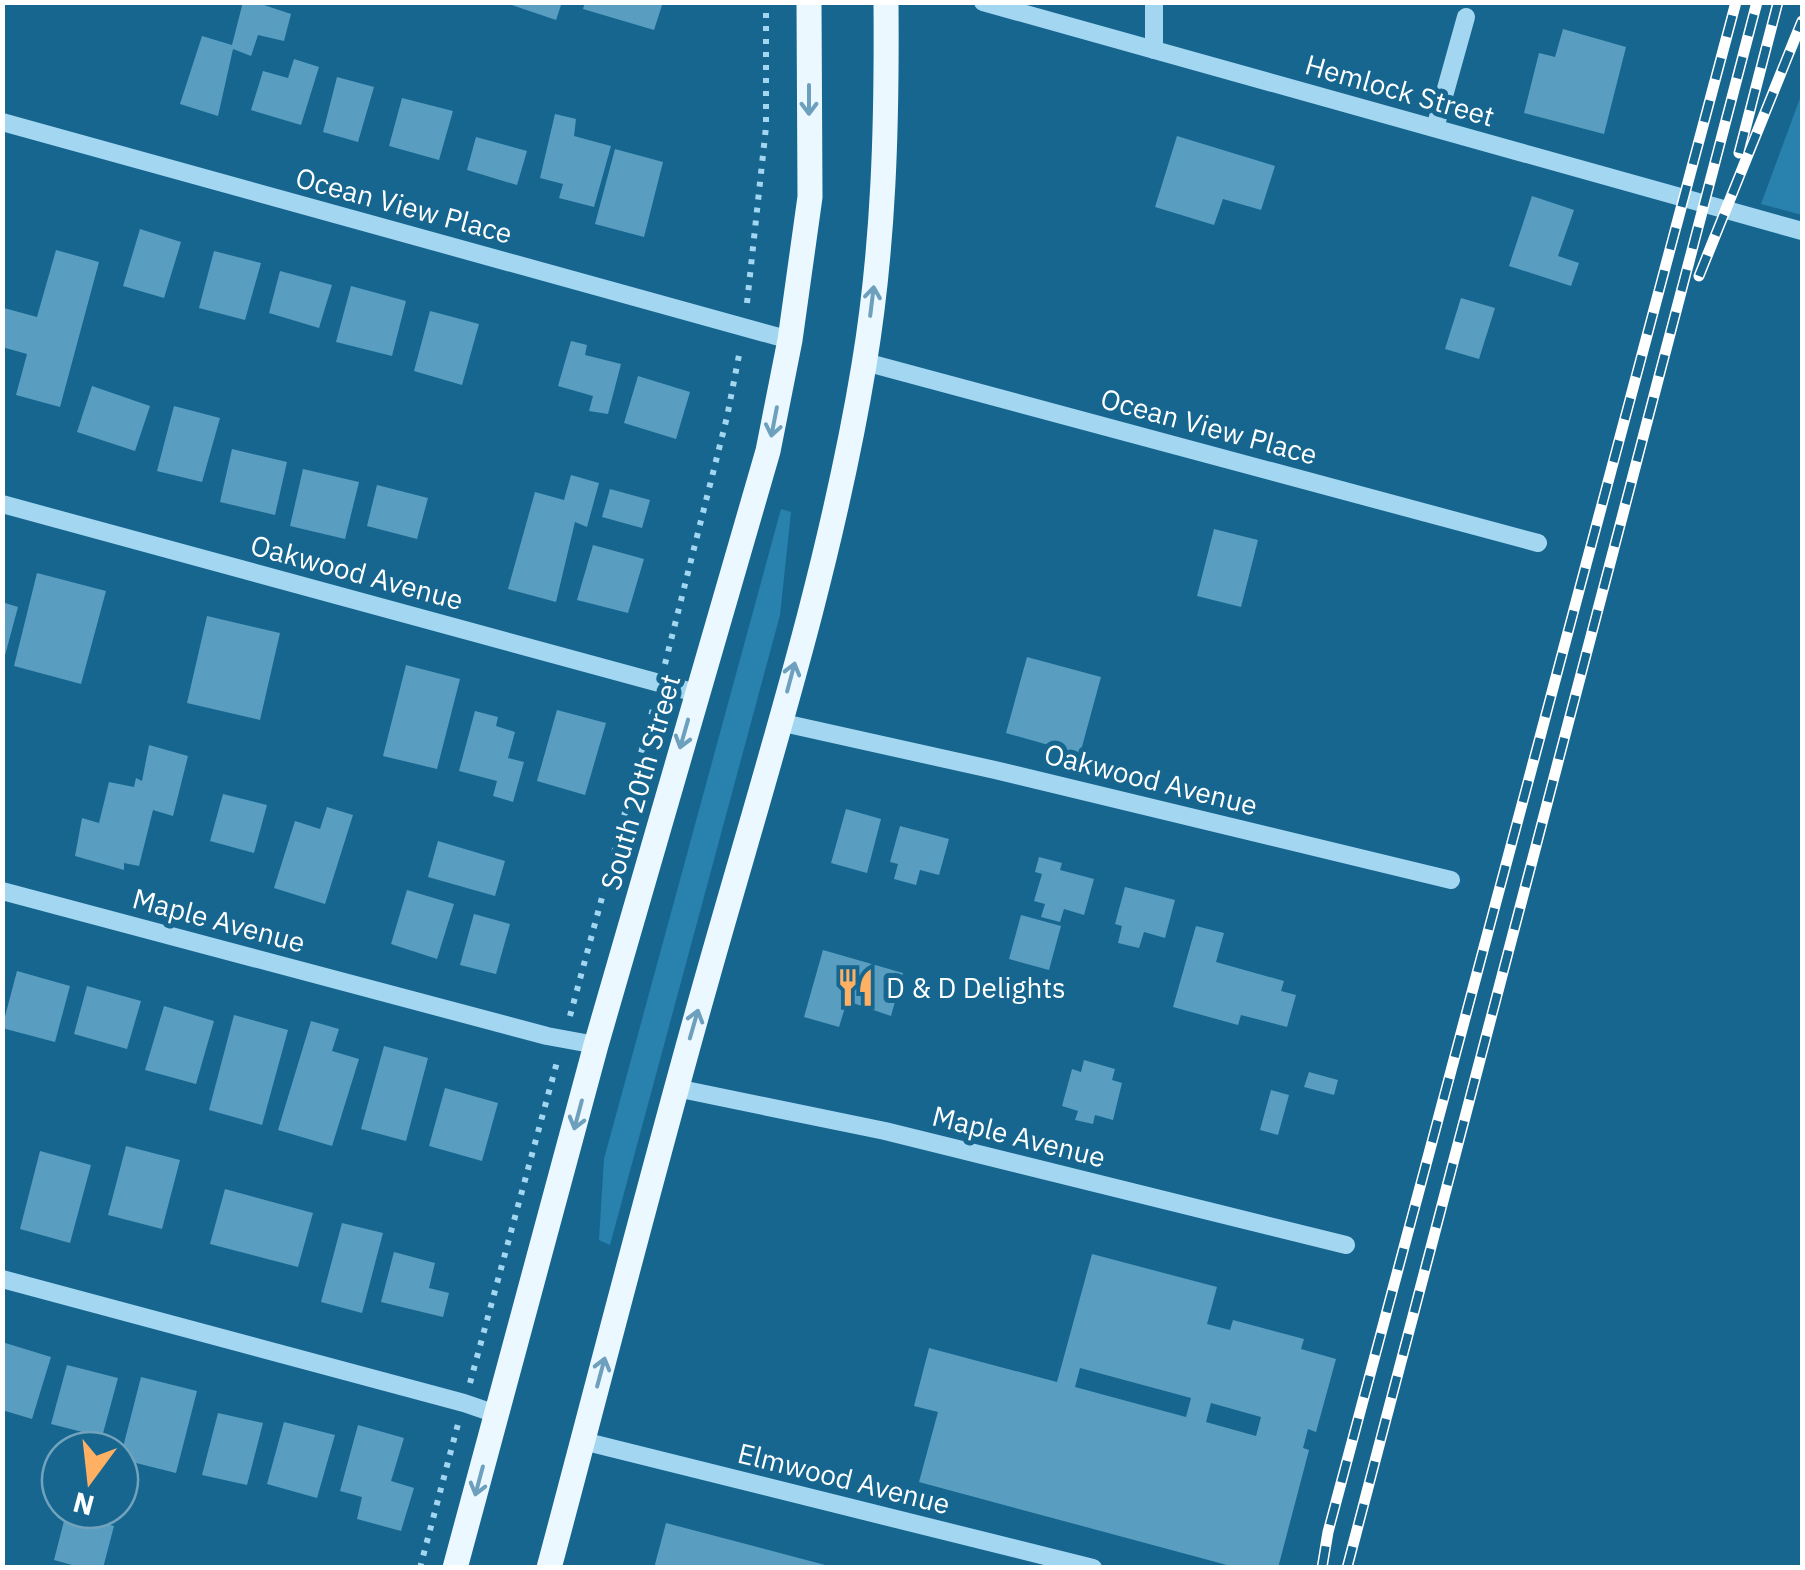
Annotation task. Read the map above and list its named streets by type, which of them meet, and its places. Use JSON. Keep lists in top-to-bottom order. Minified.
{"streets":{"main road":["South 20th Street"],"street":["Hemlock Street","Ocean View Place","Oakwood Avenue","Maple Avenue","Elmwood Avenue"]},"crossings":[["Ocean View Place","South 20th Street"],["Oakwood Avenue","South 20th Street"],["South 20th Street","Maple Avenue"]],"places":{"restaurant":["D & D Delights"]},"north":"bottom"}
